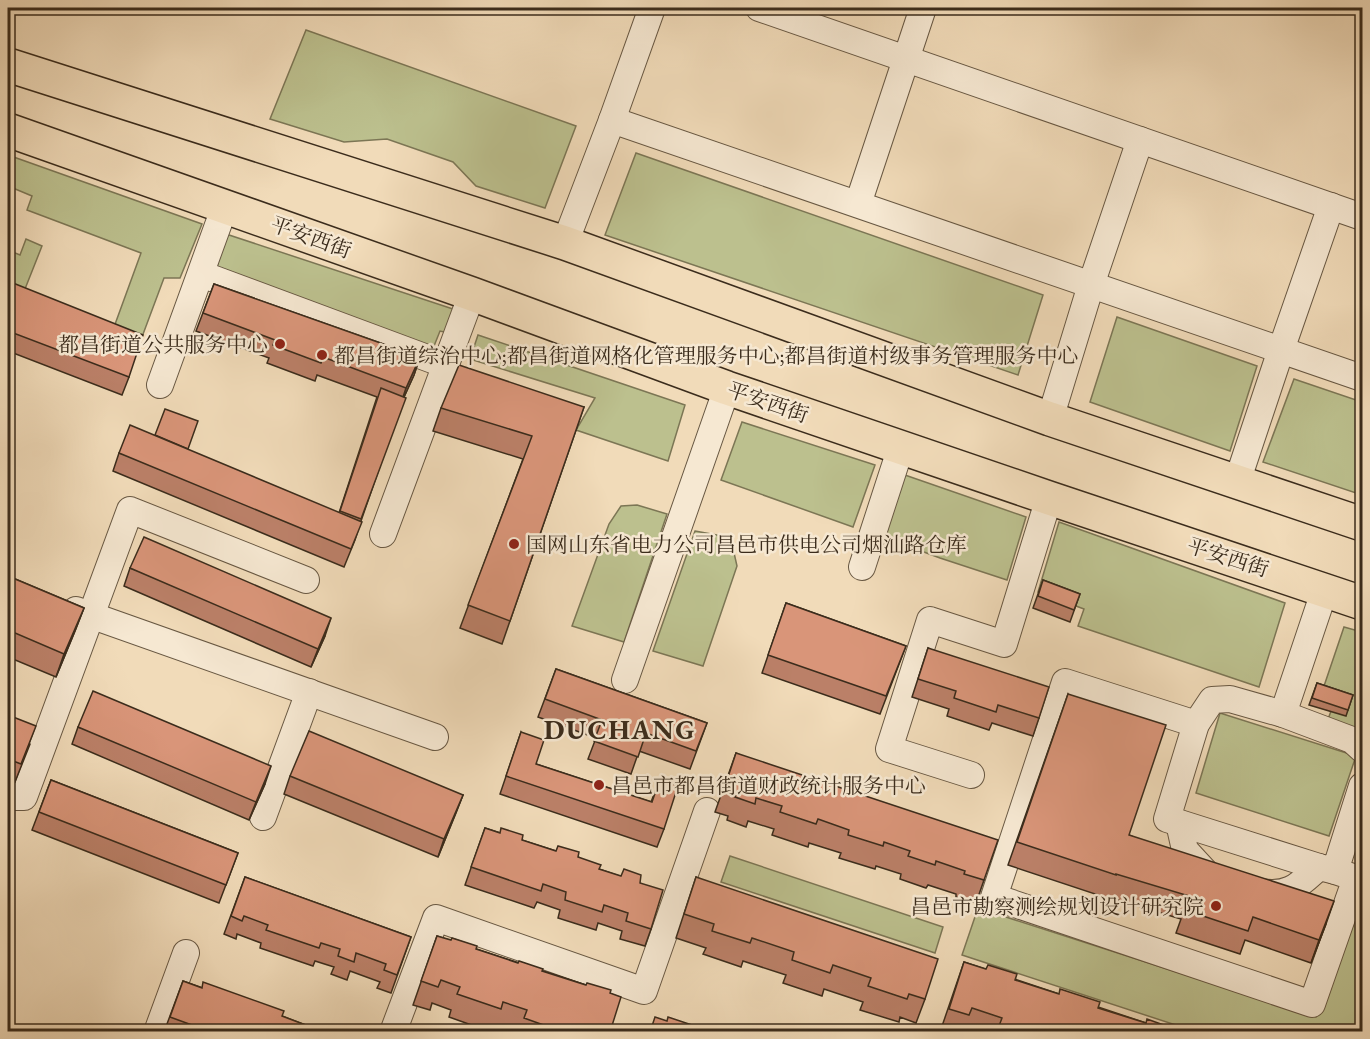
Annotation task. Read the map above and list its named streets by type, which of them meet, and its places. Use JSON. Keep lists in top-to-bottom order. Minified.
{"streets":{"main road":["平安西街"]},"districts":["DUCHANG"],"places":["都昌街道公共服务中心","都昌街道综治中心;都昌街道网格化管理服务中心;都昌街道村级事务管理服务中心","国网山东省电力公司昌邑市供电公司烟汕路仓库","昌邑市都昌街道财政统计服务中心","昌邑市勘察测绘规划设计研究院"]}
